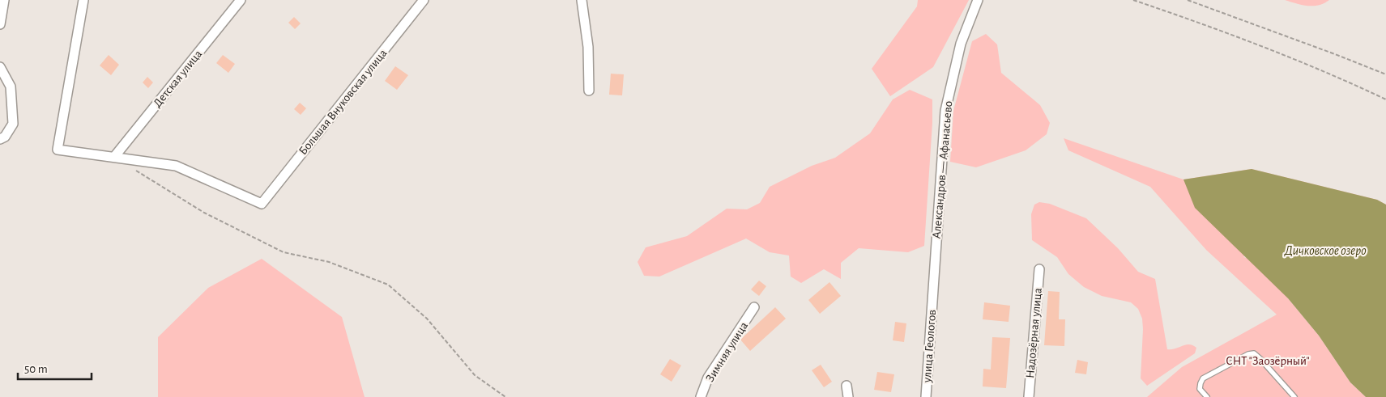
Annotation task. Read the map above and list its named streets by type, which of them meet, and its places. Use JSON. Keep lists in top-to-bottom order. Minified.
{"streets":{"street":["Детская улица","Большая Внуковская улица","Александров — Афанасьево","Надозёрная улица","улица Геологов","Зимняя улица"]},"crossings":[["Детская улица","Большая Внуковская улица"],["Александров — Афанасьево","улица Геологов"]],"water":["Дичковское озеро"],"parks":["СНТ \"Заозёрный\""],"scale_bar":"50 m"}
